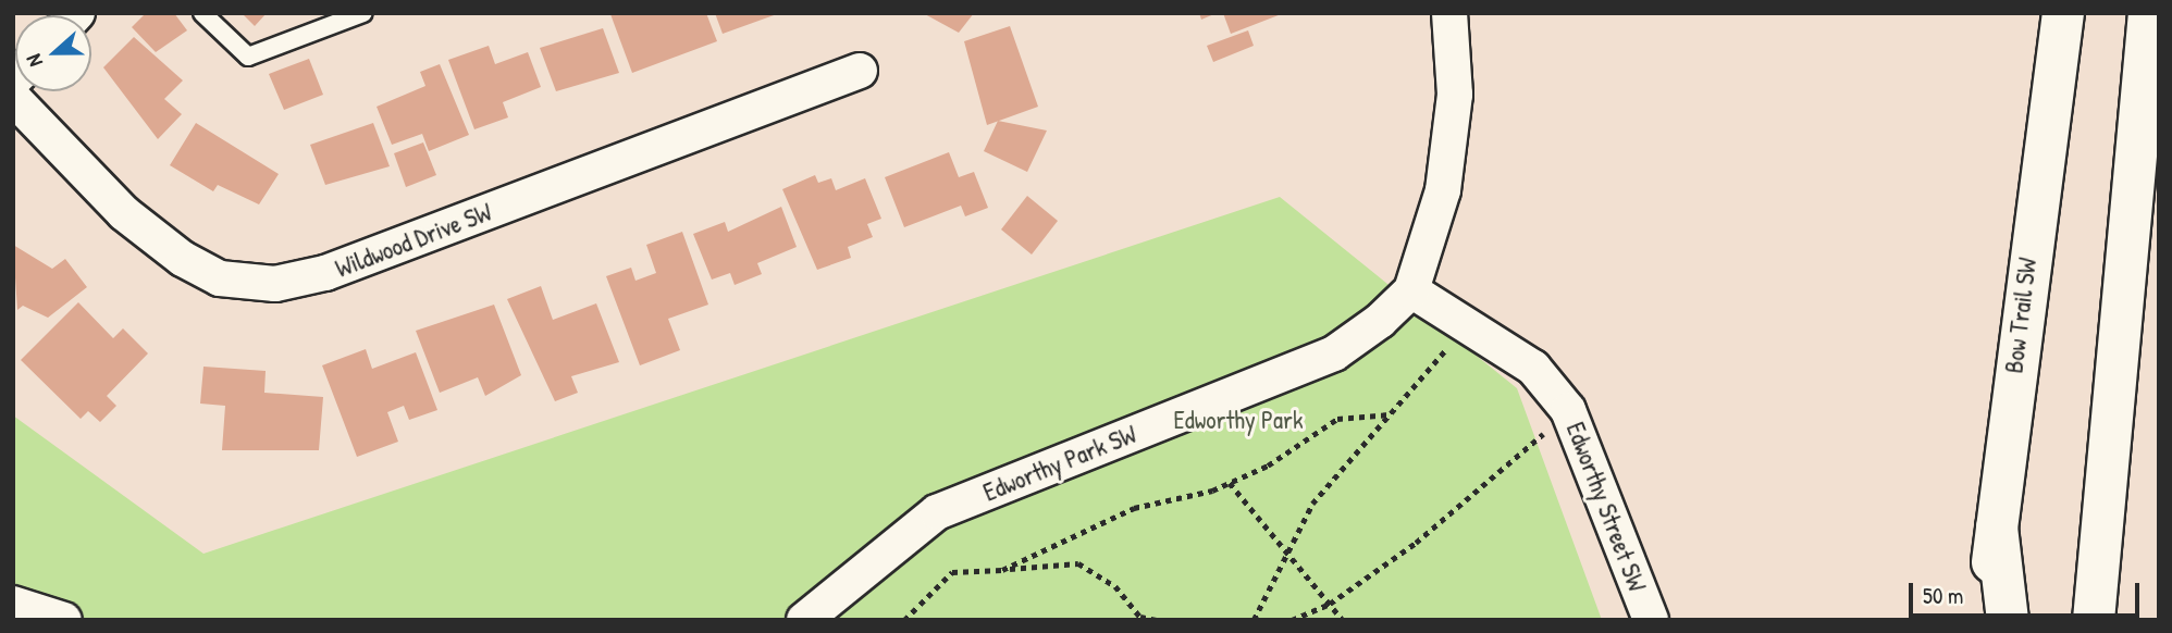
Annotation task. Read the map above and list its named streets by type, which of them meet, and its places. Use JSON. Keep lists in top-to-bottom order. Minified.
{"streets":{"main road":["Bow Trail SW"],"street":["Wildwood Drive SW","Edworthy Park SW","Edworthy Street SW"]},"crossings":[["Edworthy Park SW","Edworthy Street SW"]],"parks":["Edworthy Park"],"scale_bar":"50 m","north":"left"}
